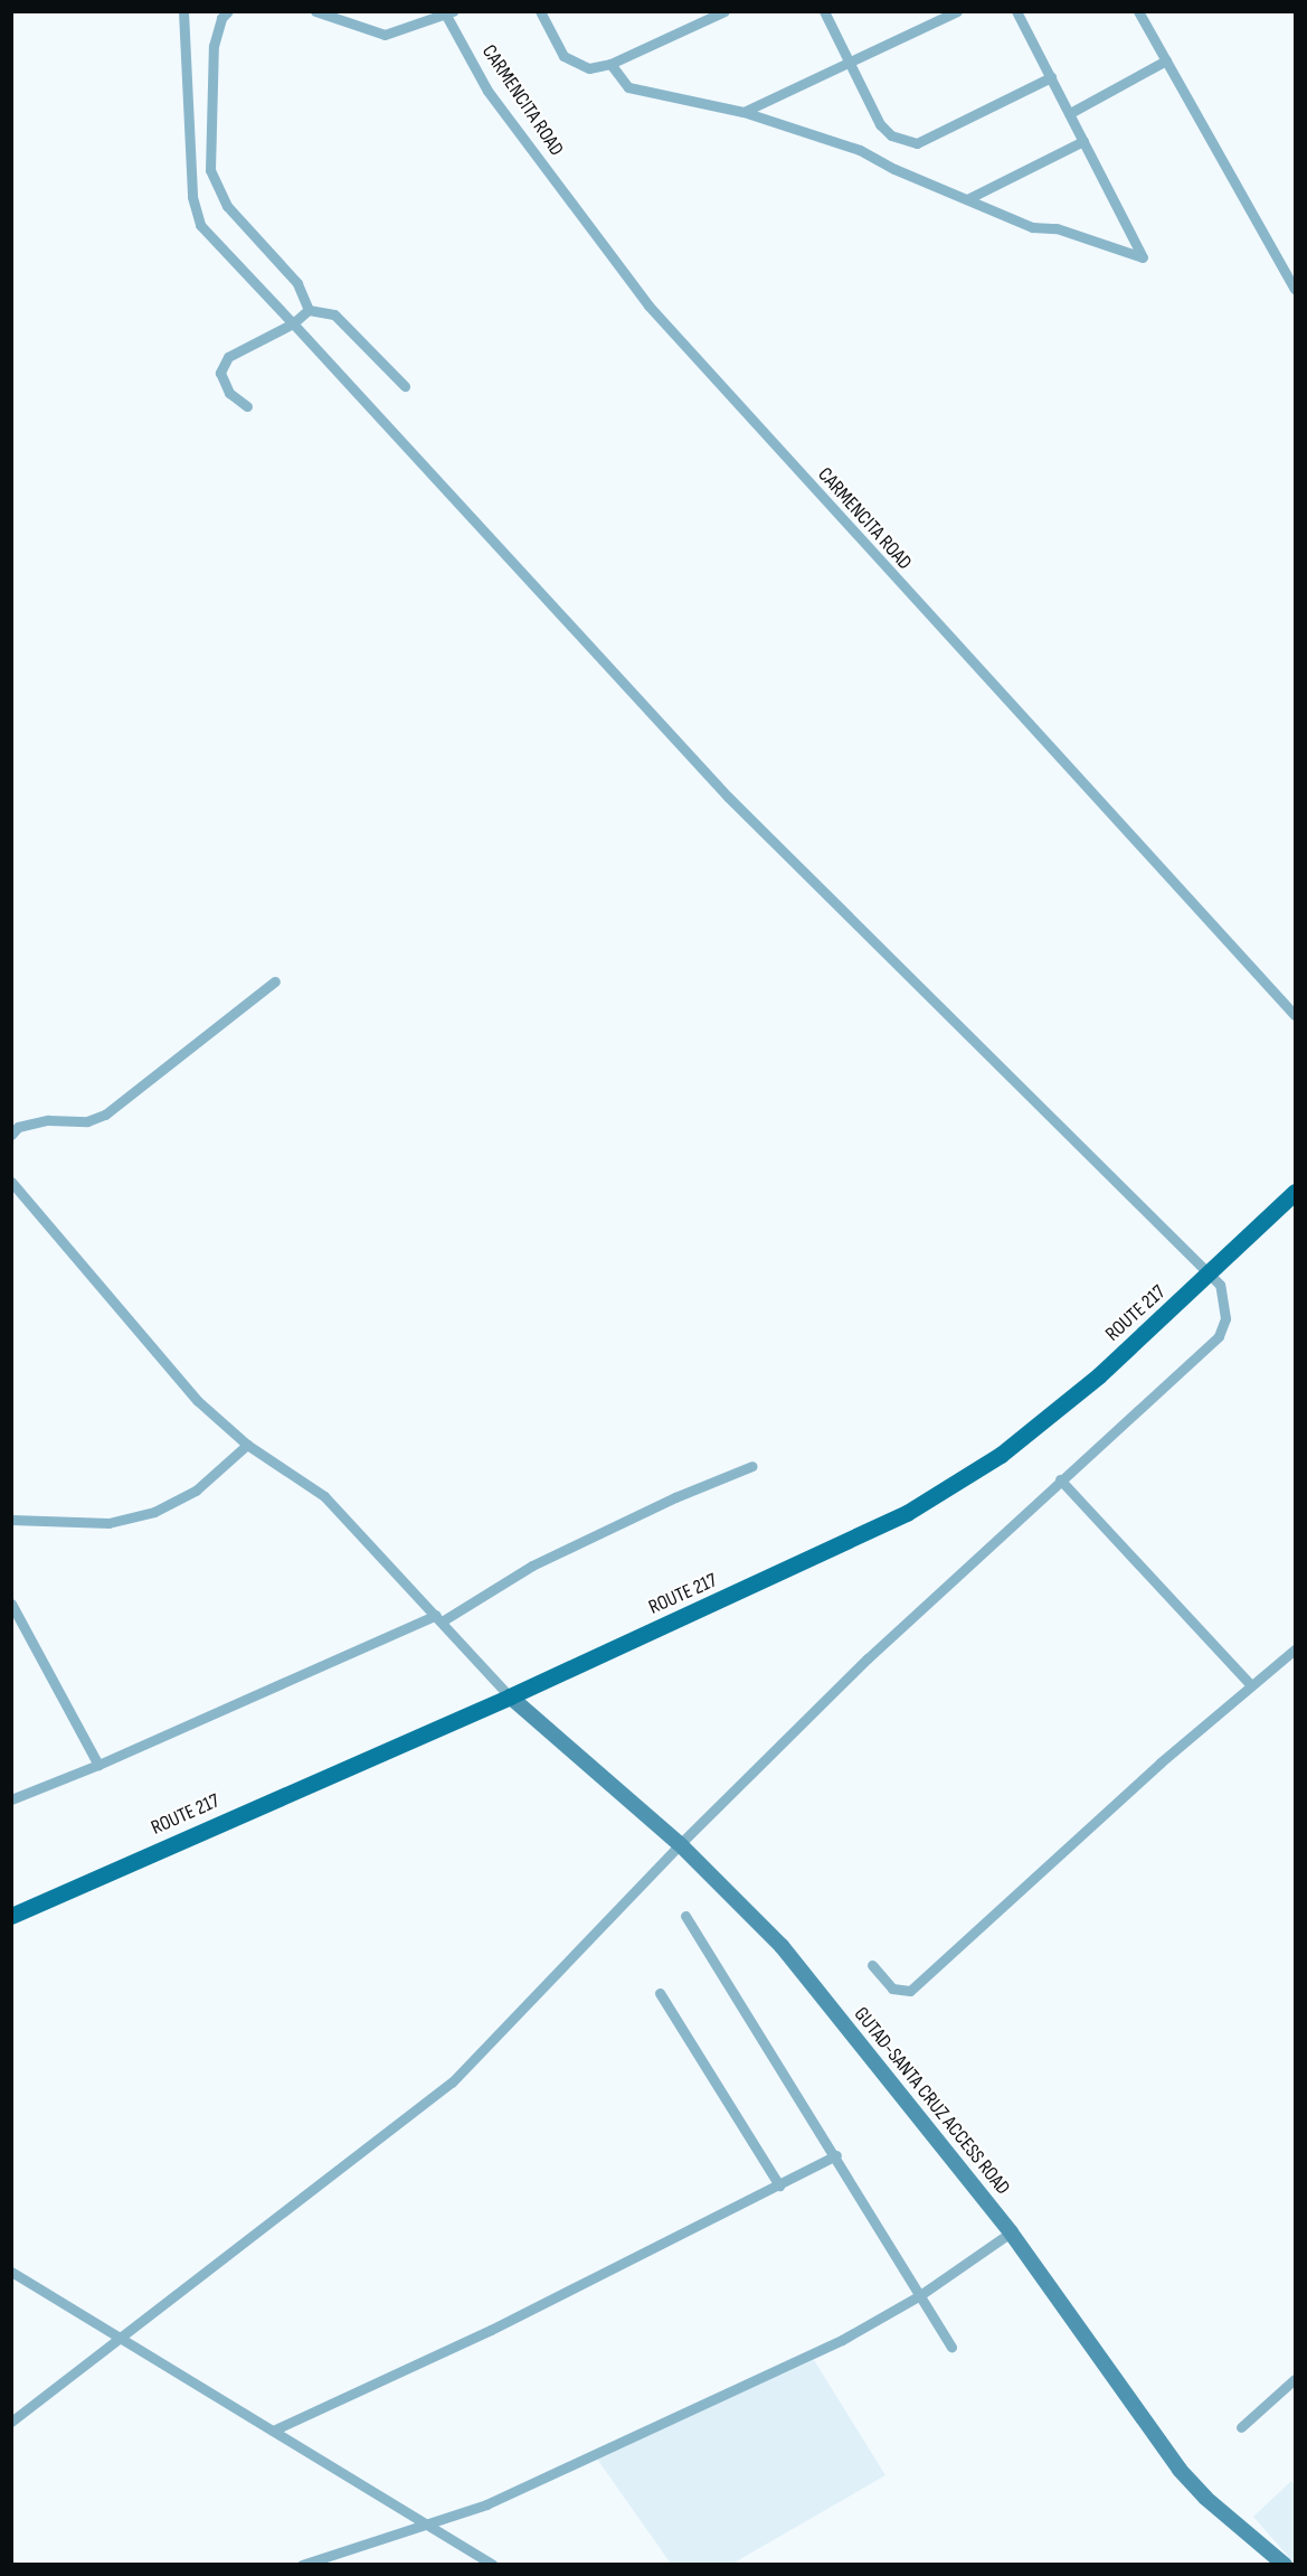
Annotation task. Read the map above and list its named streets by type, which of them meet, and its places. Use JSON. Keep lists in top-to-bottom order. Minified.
{"streets":{"main road":["ROUTE 217","GUTAD-SANTA CRUZ ACCESS ROAD"],"street":["CARMENCITA ROAD"]},"crossings":[["ROUTE 217","GUTAD-SANTA CRUZ ACCESS ROAD"]]}
